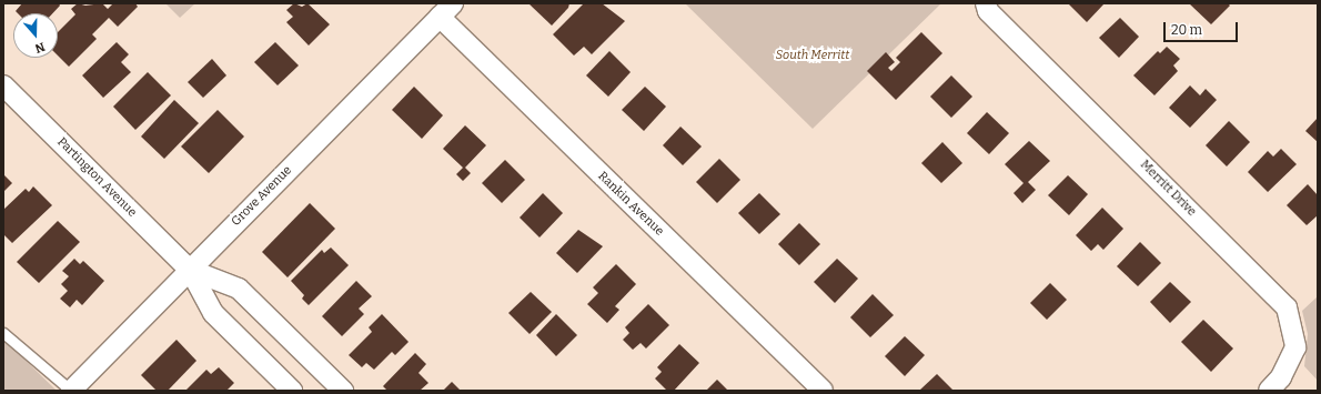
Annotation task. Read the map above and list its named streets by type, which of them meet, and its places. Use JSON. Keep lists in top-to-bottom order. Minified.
{"streets":{"street":["Partington Avenue","Merritt Drive","Grove Avenue","Rankin Avenue"]},"crossings":[["Partington Avenue","Grove Avenue"],["Grove Avenue","Rankin Avenue"]],"parks":["South Merritt"],"scale_bar":"20 m","north":"bottom"}
